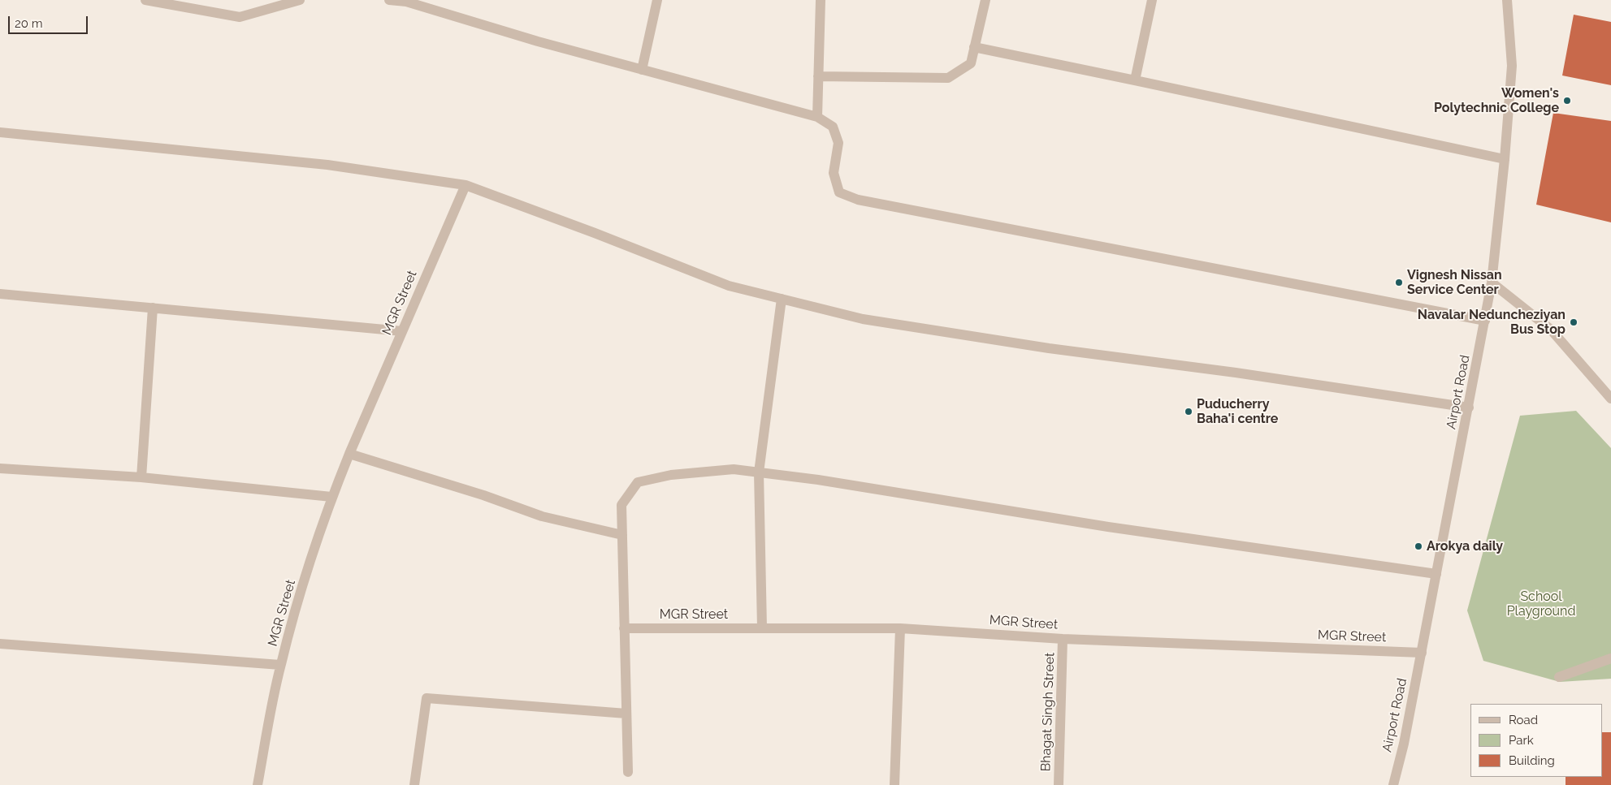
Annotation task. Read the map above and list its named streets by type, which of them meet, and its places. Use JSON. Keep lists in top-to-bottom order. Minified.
{"streets":{"street":["MGR Street","Airport Road","Bhagat Singh Street"]},"crossings":[["MGR Street","Airport Road"],["MGR Street","Bhagat Singh Street"]],"parks":["School Playground"],"places":["Women's Polytechnic College","Vignesh Nissan Service Center","Navalar Neduncheziyan Bus Stop","Puducherry Baha'i centre","Arokya daily"],"legend":["Road","Park","Building"],"scale_bar":"20 m"}
